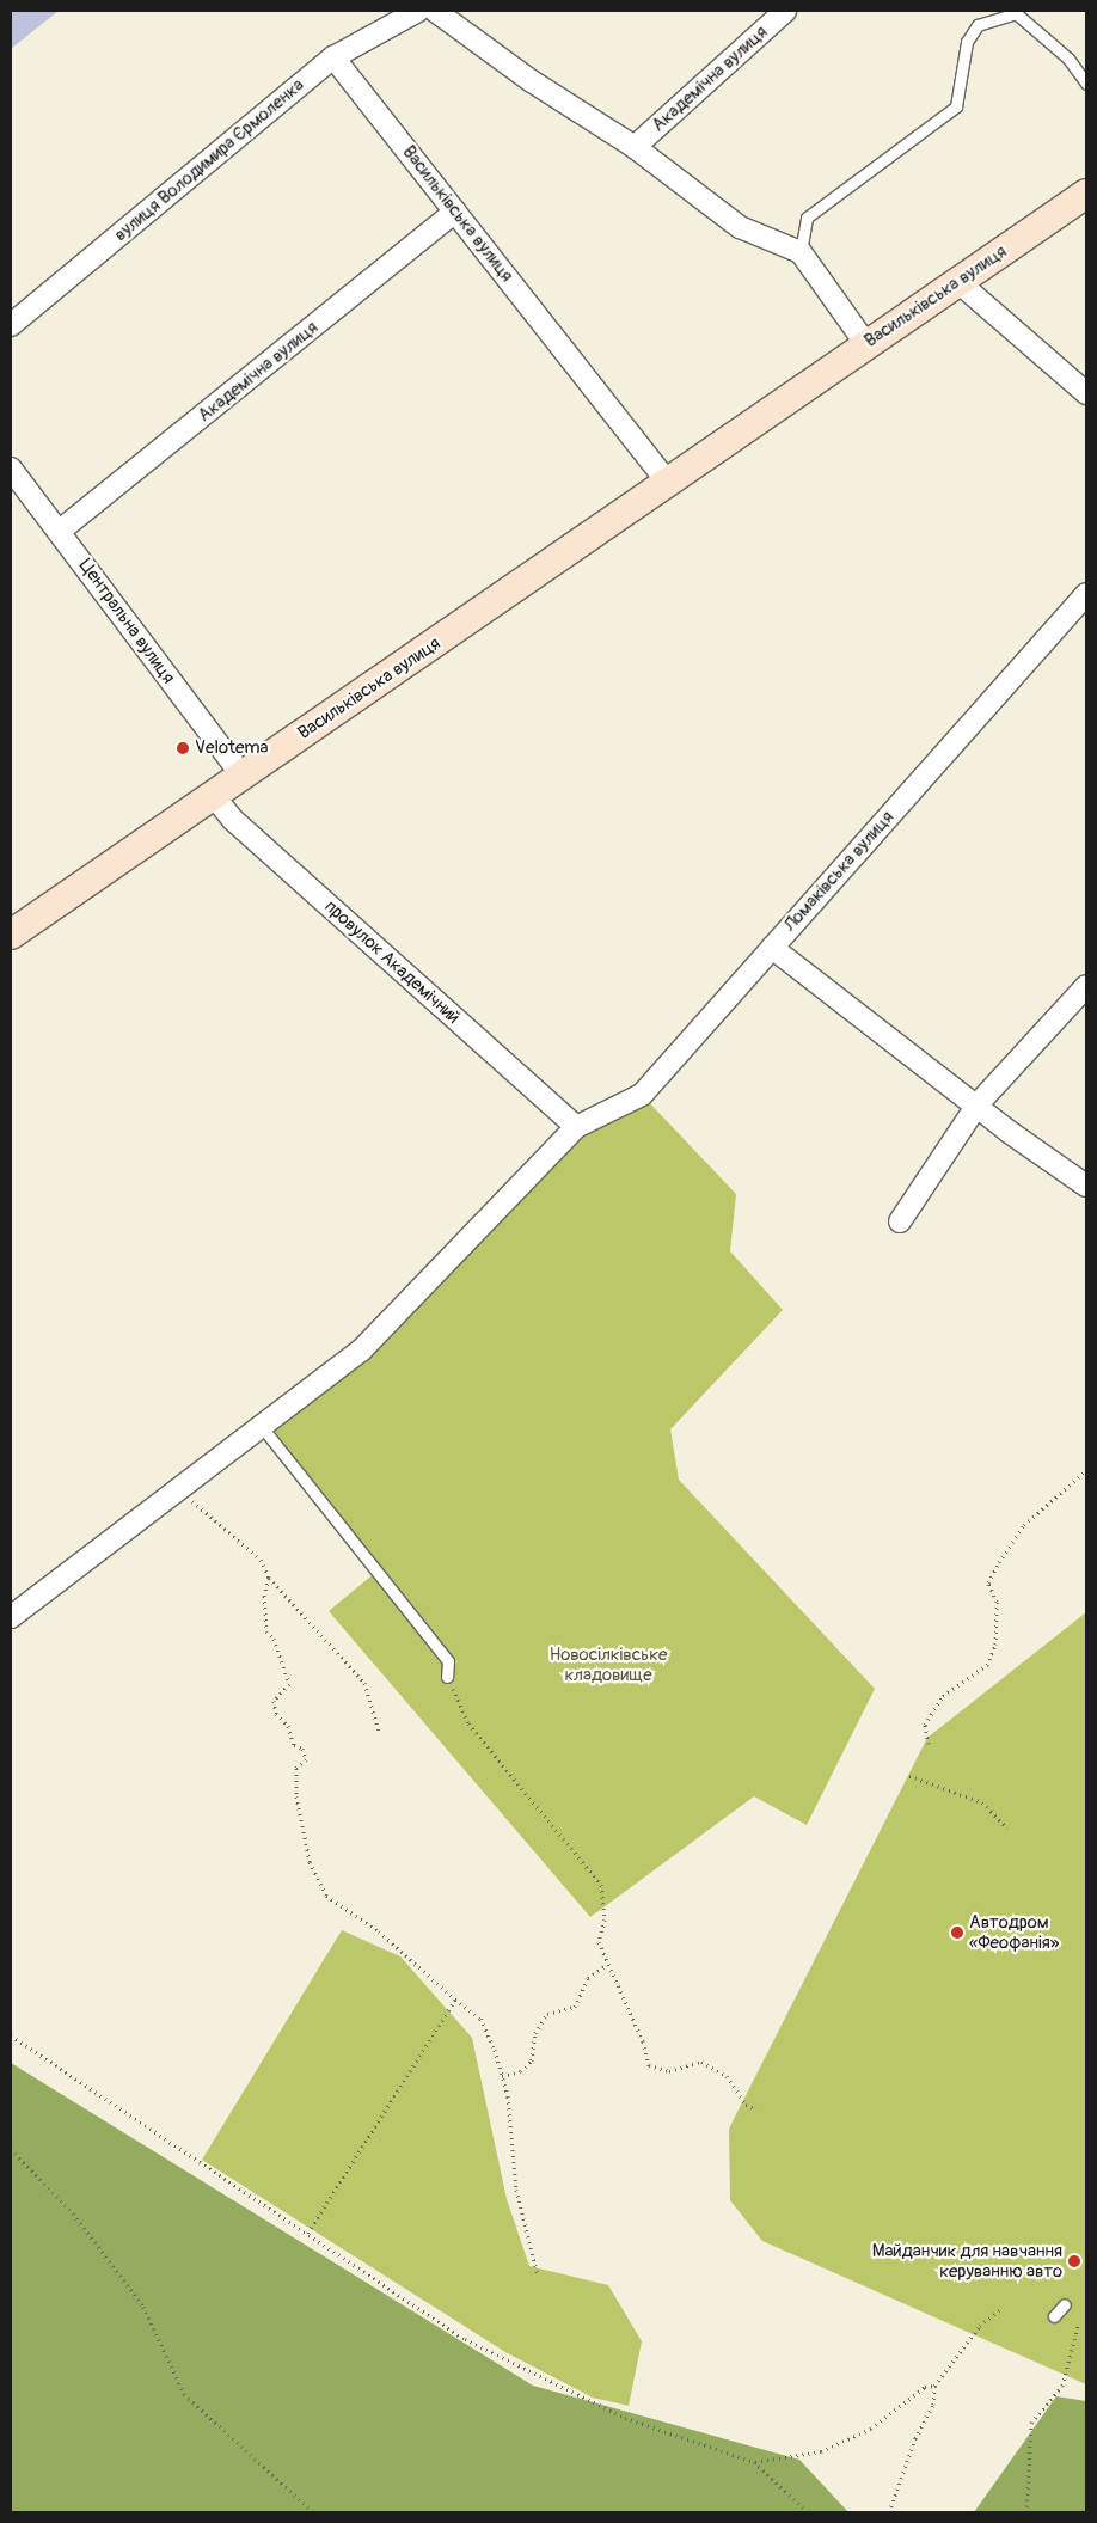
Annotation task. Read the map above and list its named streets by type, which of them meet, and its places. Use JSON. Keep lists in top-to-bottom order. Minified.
{"streets":{"street":["Академічна вулиця","вулиця Володимира Єрмоленка","Васильківська вулиця","Центральна вулиця","Ломаківська вулиця","провулок Академічний"]},"crossings":[["Академічна вулиця","Васильківська вулиця"],["Академічна вулиця","Центральна вулиця"],["вулиця Володимира Єрмоленка","Васильківська вулиця"],["Васильківська вулиця","Центральна вулиця"],["Васильківська вулиця","провулок Академічний"],["Ломаківська вулиця","провулок Академічний"]],"parks":["Новосілківське кладовище"],"places":["Velotema","Автодром «Феофанія»","Майданчик для навчання керуванню авто"]}
